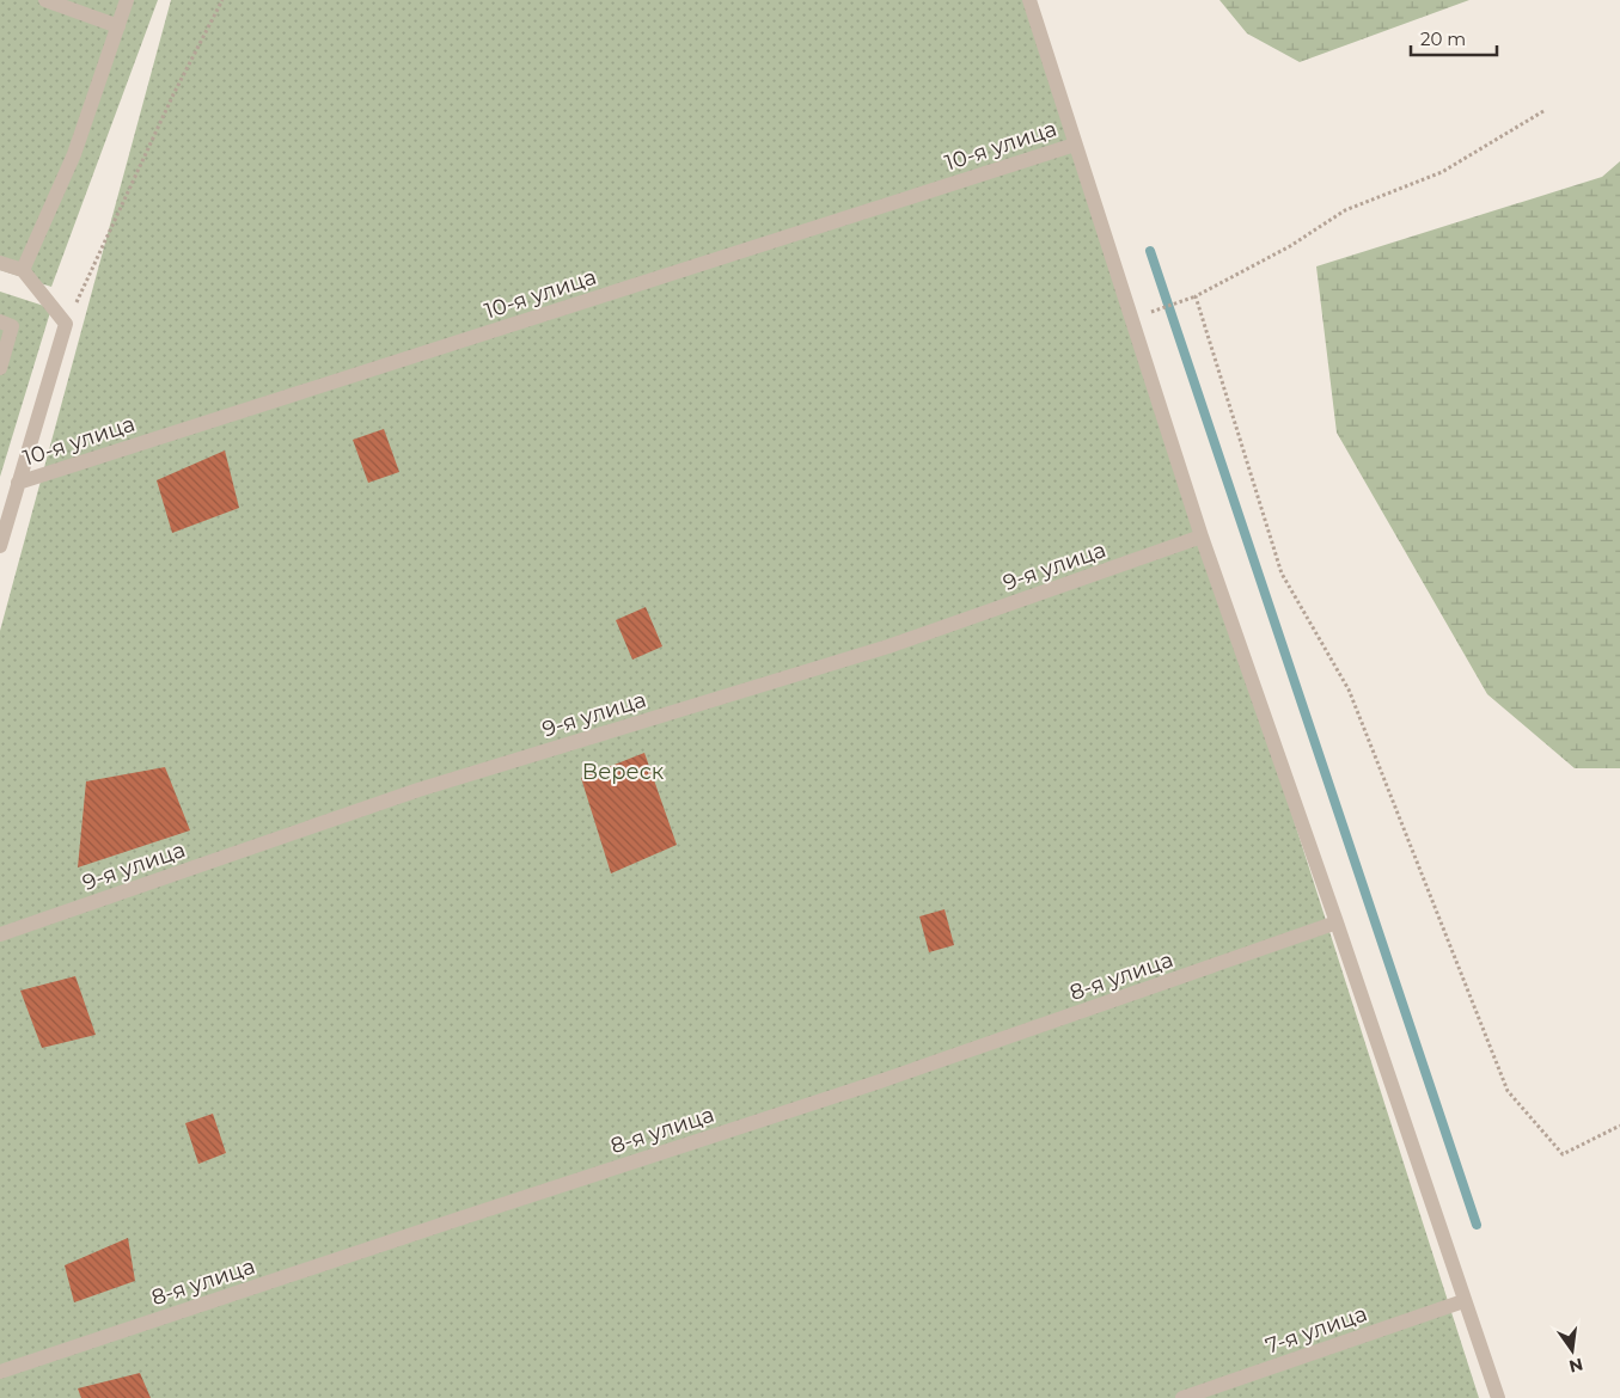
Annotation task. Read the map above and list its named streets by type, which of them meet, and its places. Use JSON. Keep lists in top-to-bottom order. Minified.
{"streets":{"street":["10-я улица","9-я улица","8-я улица","7-я улица"]},"parks":["Вереск"],"scale_bar":"20 m","north":"bottom"}
